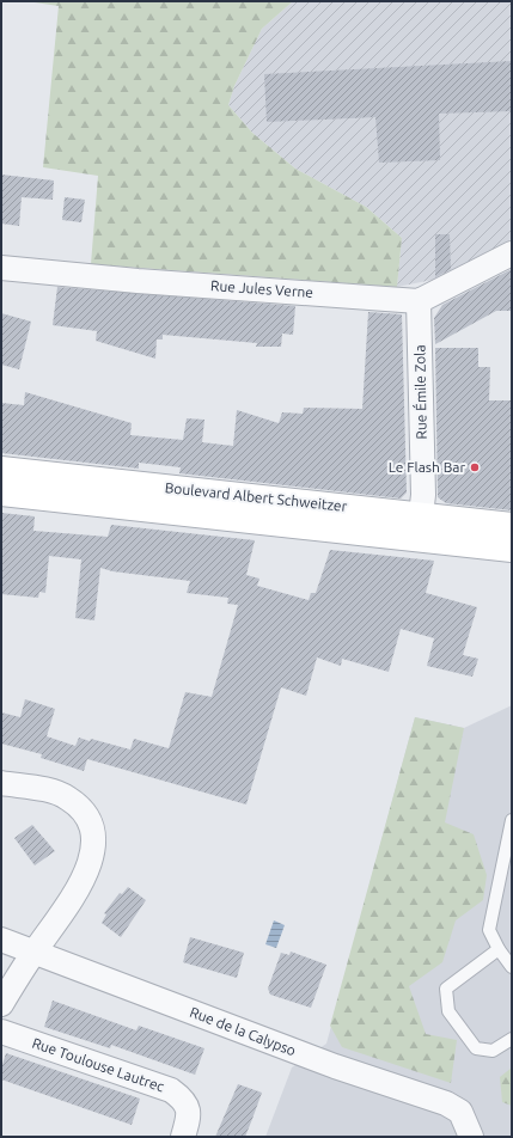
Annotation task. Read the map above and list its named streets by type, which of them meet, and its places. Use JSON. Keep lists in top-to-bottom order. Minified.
{"streets":{"main road":["Boulevard Albert Schweitzer"],"street":["Rue Jules Verne","Rue Émile Zola","Rue de la Calypso","Rue Toulouse Lautrec"]},"crossings":[["Rue Jules Verne","Rue Émile Zola"],["Rue Émile Zola","Boulevard Albert Schweitzer"]],"places":["Le Flash Bar"]}
